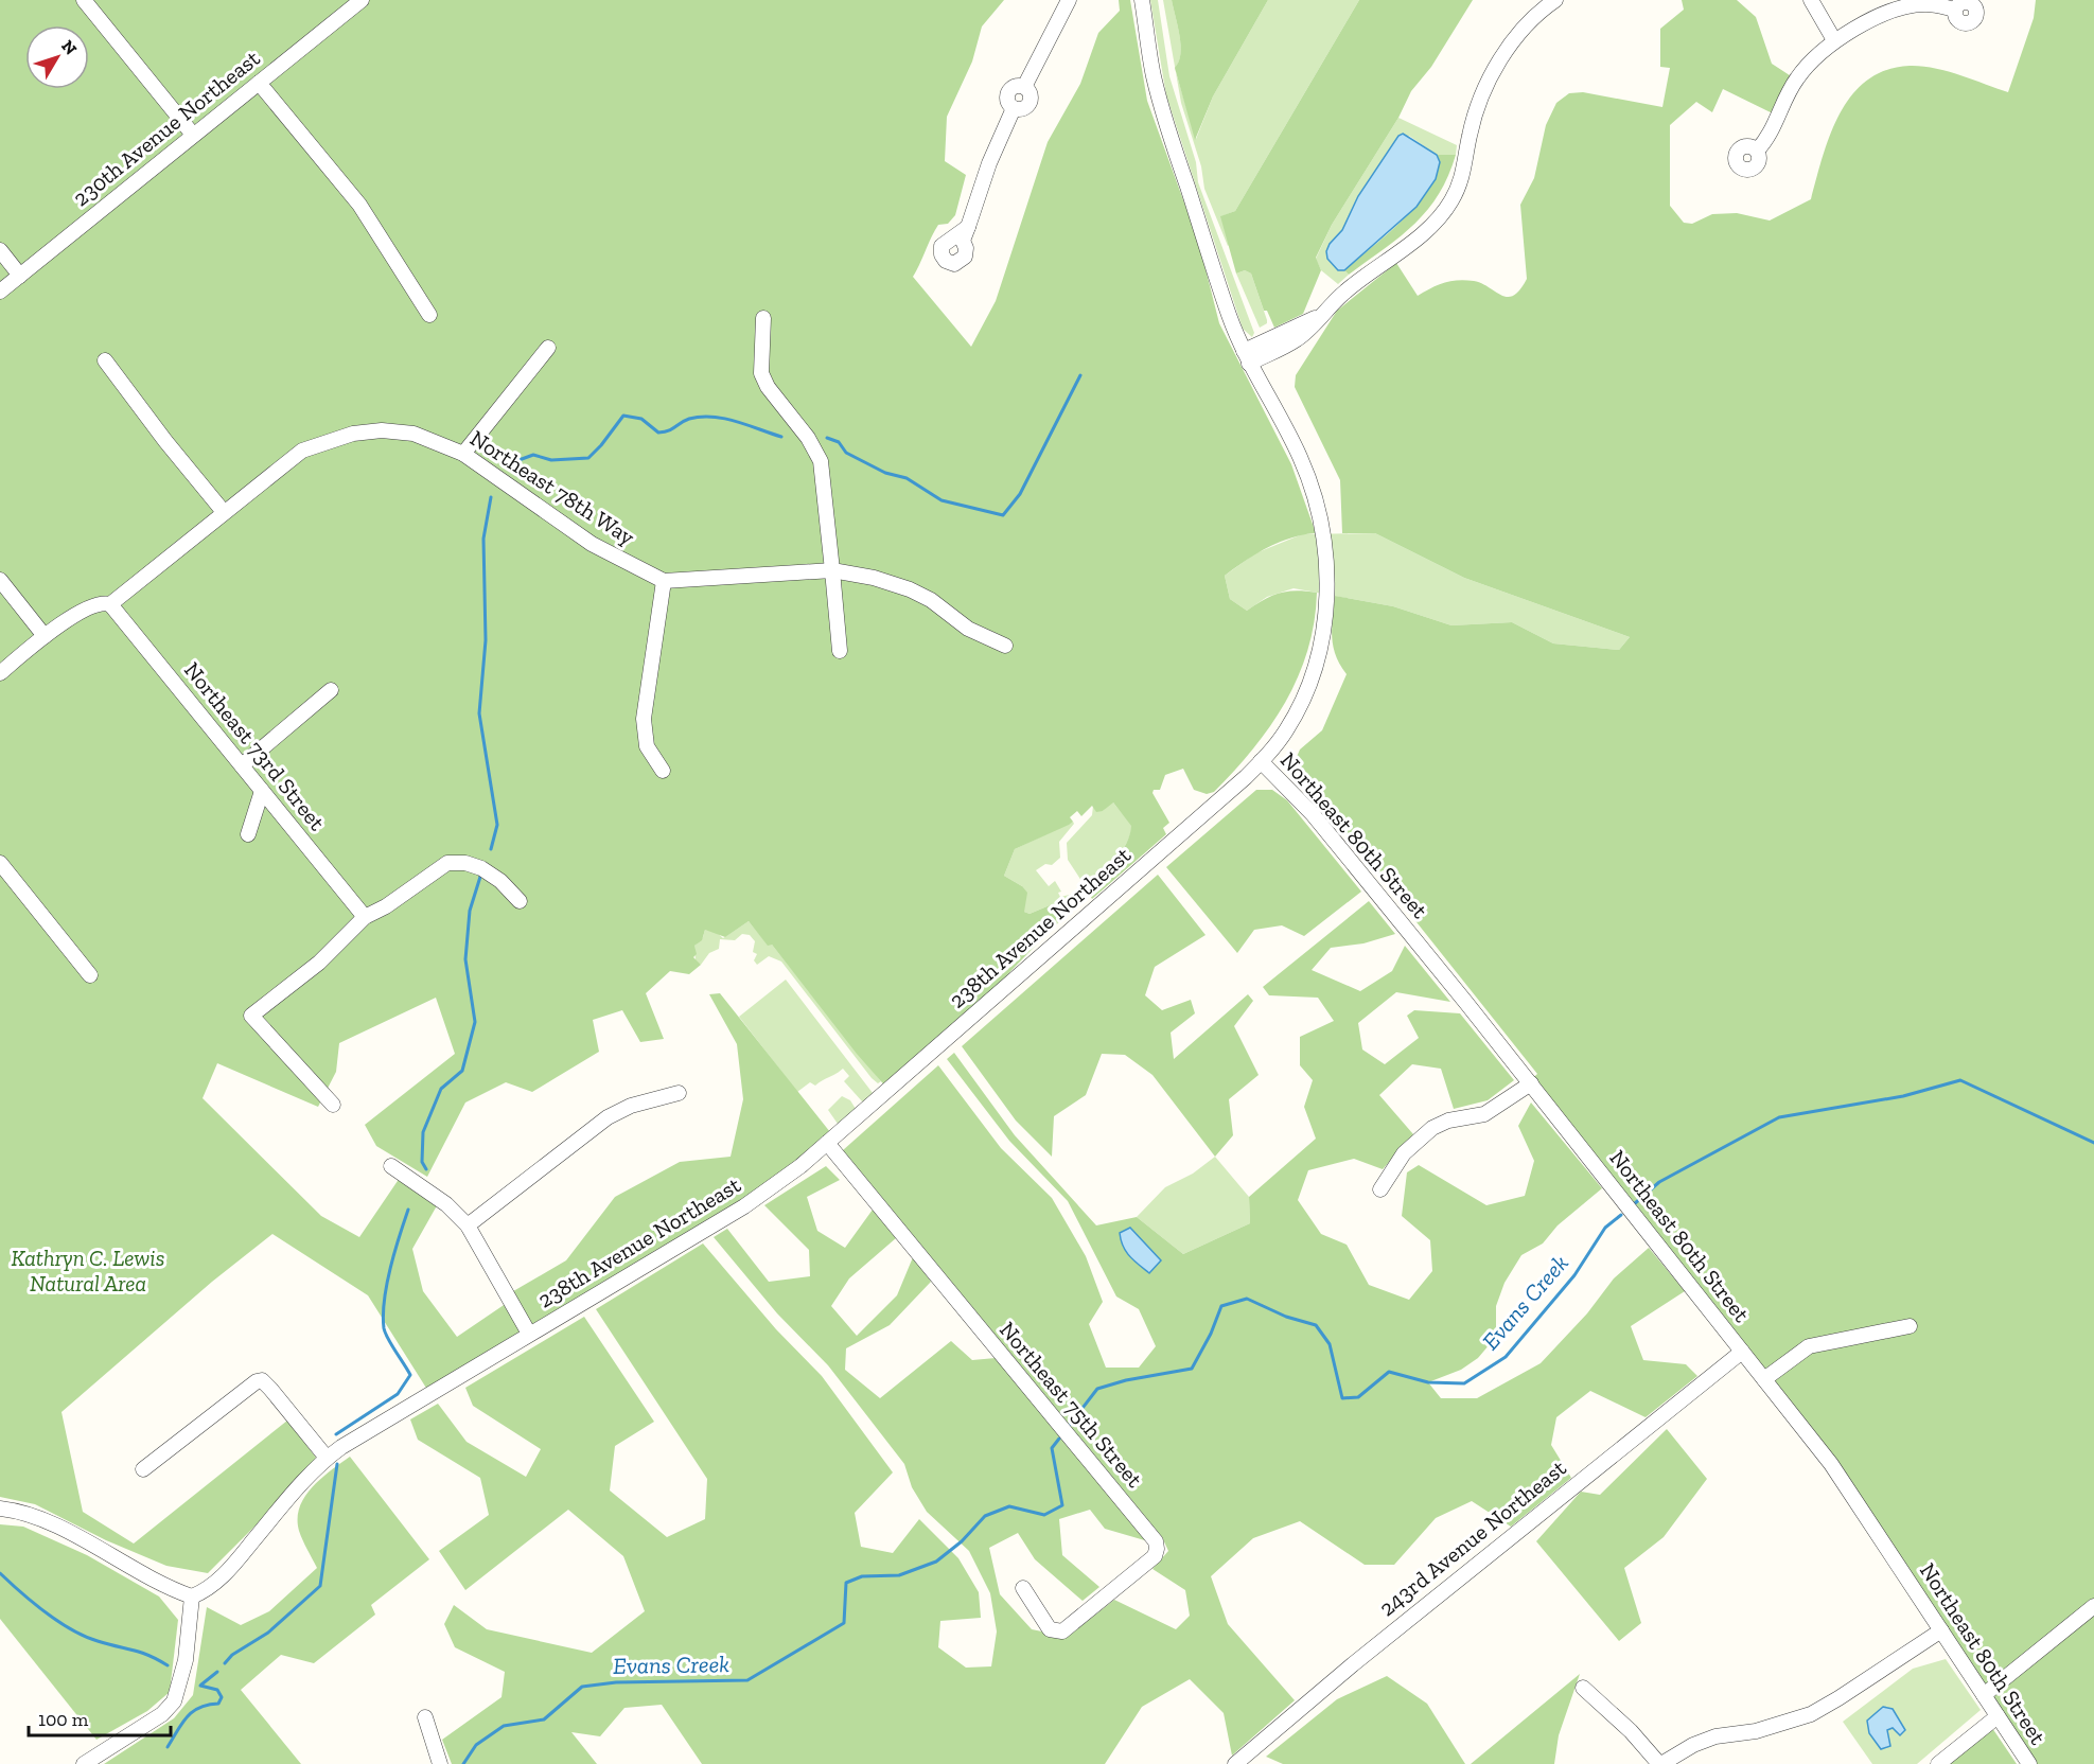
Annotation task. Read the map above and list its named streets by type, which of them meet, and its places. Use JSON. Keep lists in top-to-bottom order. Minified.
{"streets":{"street":["230th Avenue Northeast","Northeast 78th Way","Northeast 73rd Street","Northeast 80th Street","238th Avenue Northeast","Northeast 75th Street","243rd Avenue Northeast"]},"crossings":[["Northeast 78th Way","Northeast 73rd Street"],["Northeast 80th Street","238th Avenue Northeast"],["Northeast 80th Street","243rd Avenue Northeast"],["238th Avenue Northeast","Northeast 75th Street"]],"water":["Evans Creek"],"parks":["Kathryn C. Lewis Natural Area"],"scale_bar":"100 m","north":"top right"}
